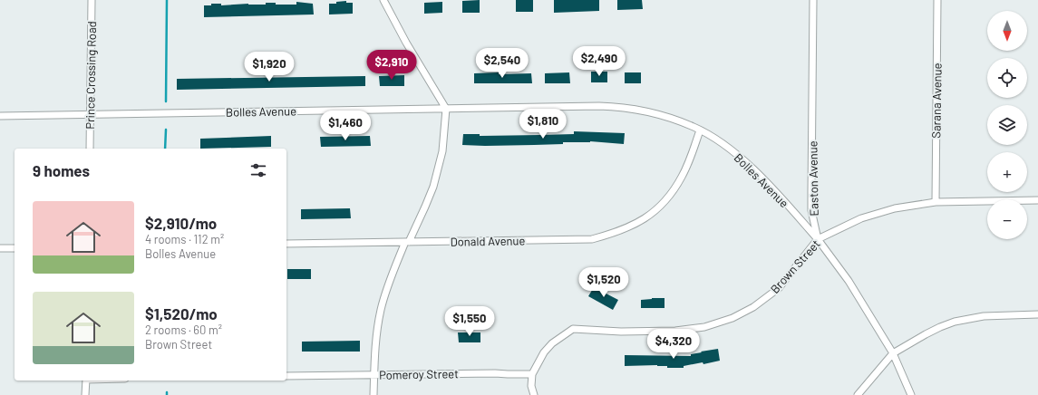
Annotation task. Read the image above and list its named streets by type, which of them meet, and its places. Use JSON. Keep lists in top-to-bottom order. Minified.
{"streets":{"street":["Prince Crossing Road","Sarana Avenue","Bolles Avenue","Easton Avenue","Donald Avenue","Brown Street","Pomeroy Street"]},"crossings":[["Prince Crossing Road","Bolles Avenue"],["Sarana Avenue","Brown Street"],["Bolles Avenue","Easton Avenue"],["Bolles Avenue","Donald Avenue"],["Bolles Avenue","Brown Street"],["Easton Avenue","Brown Street"],["Brown Street","Pomeroy Street"]],"north":"bottom","page":{"map_buttons":["+","−"],"price":["$2,490","$2,540","$2,910","$1,920","$1,810","$1,460","$1,520","$1,550","$4,320"],"heading":"9 homes","list":[{"name":"$2,910/mo","note":"4 rooms · 112 m² · Bolles Avenue"},{"name":"$1,520/mo","note":"2 rooms · 60 m² · Brown Street"}]}}
